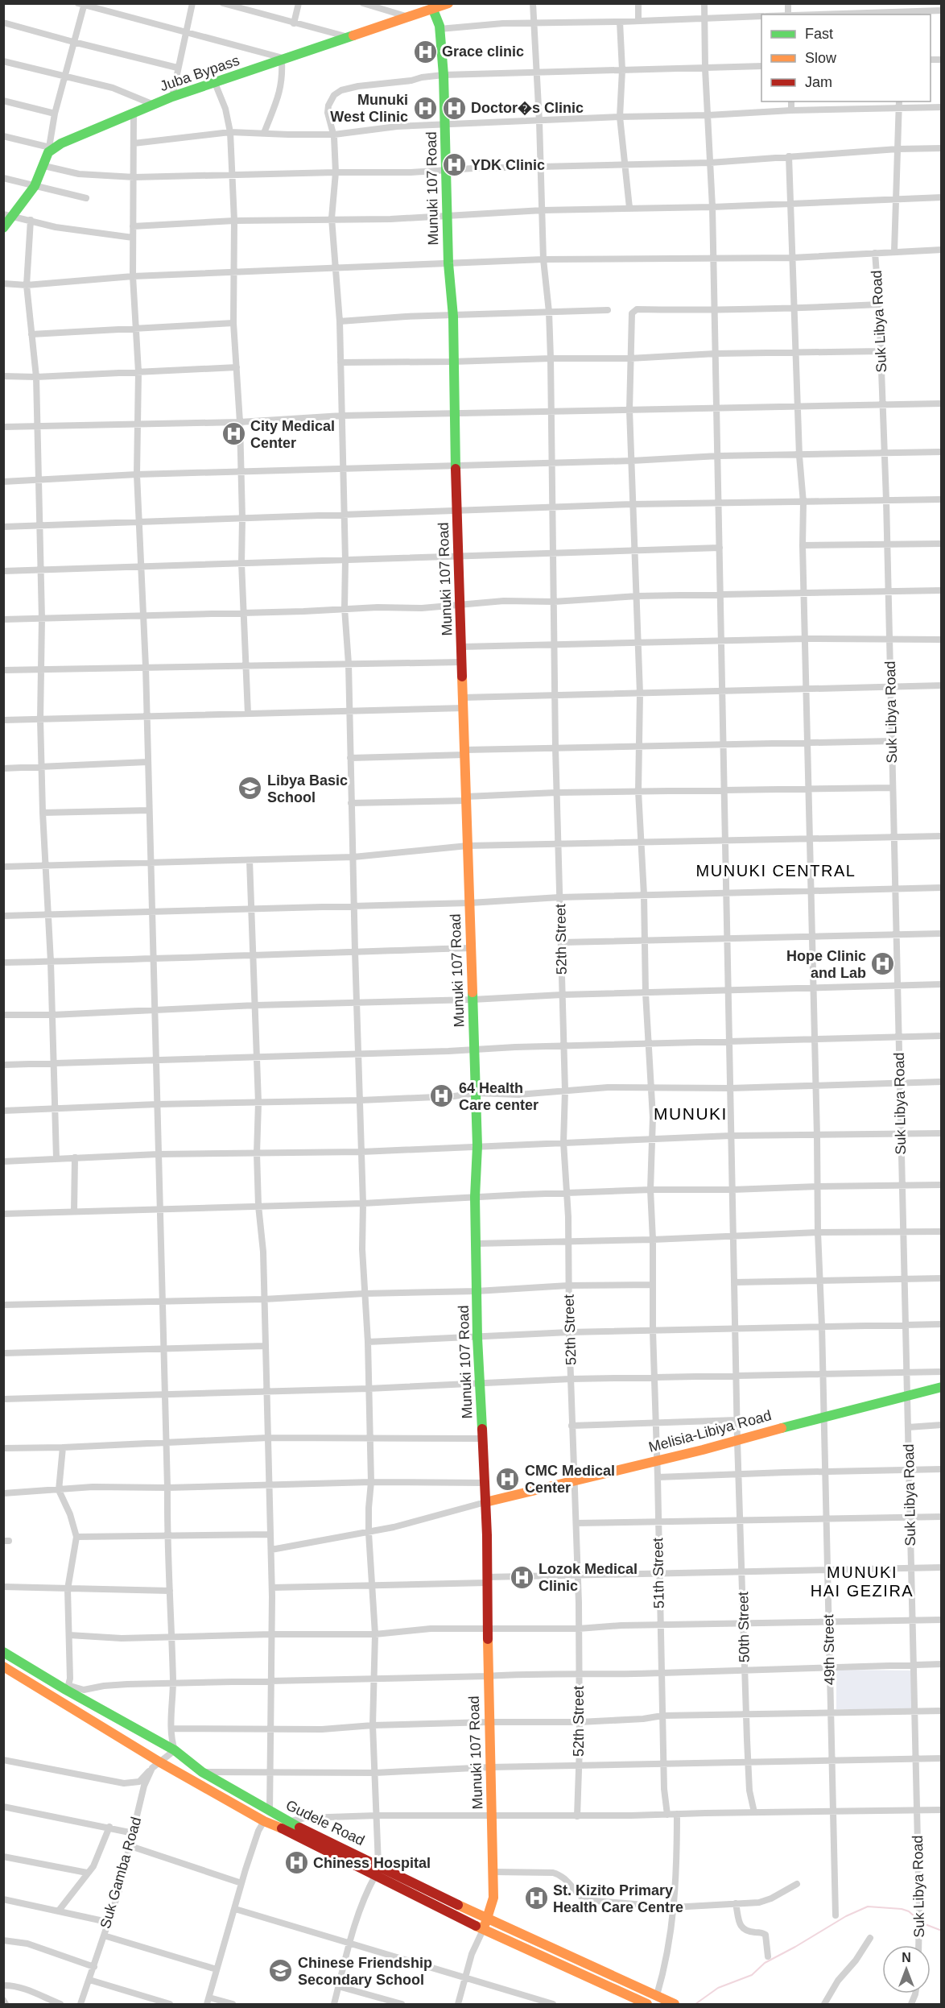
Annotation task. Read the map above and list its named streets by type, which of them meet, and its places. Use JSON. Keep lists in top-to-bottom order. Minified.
{"streets":{"main road":["Juba Bypass","Munuki 107 Road","Melisia-Libiya Road","Gudele Road"],"street":["Suk Libya Road","52th Street","51th Street","50th Street","49th Street","Suk Gamba Road"]},"crossings":[["Juba Bypass","Munuki 107 Road"],["Munuki 107 Road","Melisia-Libiya Road"],["Munuki 107 Road","Gudele Road"],["Suk Libya Road","Melisia-Libiya Road"],["52th Street","Melisia-Libiya Road"],["Melisia-Libiya Road","51th Street"],["Melisia-Libiya Road","50th Street"],["Melisia-Libiya Road","49th Street"],["51th Street","50th Street"],["Gudele Road","Suk Gamba Road"]],"districts":["MUNUKI CENTRAL","MUNUKI","MUNUKI HAI GEZIRA"],"places":{"hospital":["Grace clinic","Munuki West Clinic","Doctor�s Clinic","YDK Clinic","City Medical Center","Hope Clinic and Lab","64 Health Care center","CMC Medical Center","Lozok Medical Clinic","Chiness Hospital","St. Kizito Primary Health Care Centre"],"school or university":["Libya Basic School","Chinese Friendship Secondary School"]},"legend":["Fast","Slow","Jam"],"north":"top"}
